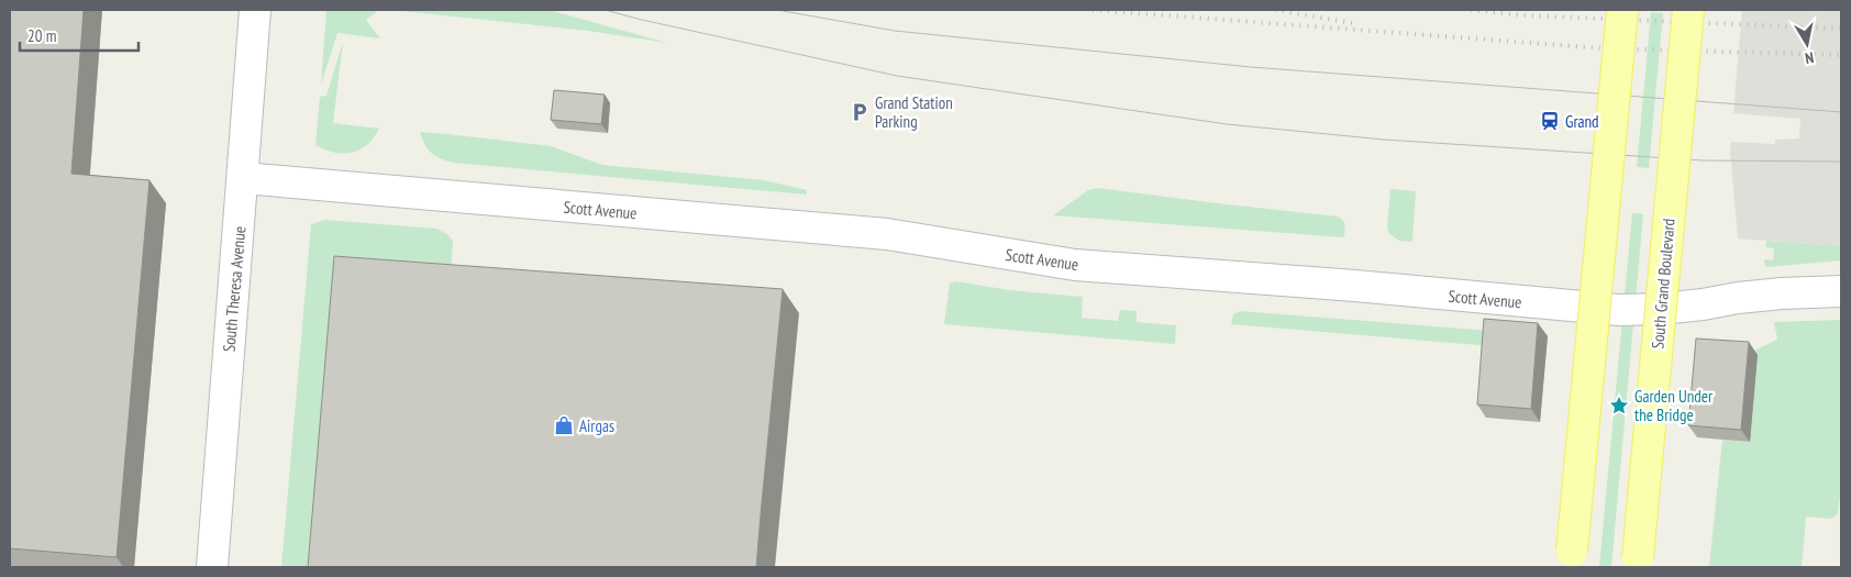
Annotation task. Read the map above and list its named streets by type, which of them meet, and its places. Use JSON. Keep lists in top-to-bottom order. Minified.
{"streets":{"main road":["South Grand Boulevard"],"street":["Scott Avenue","South Theresa Avenue"]},"crossings":[["Scott Avenue","South Theresa Avenue"]],"places":{"parking":["Grand Station Parking"],"station":["Grand"],"place":["Garden Under the Bridge"],"shop":["Airgas"]},"scale_bar":"20 m","north":"bottom"}
